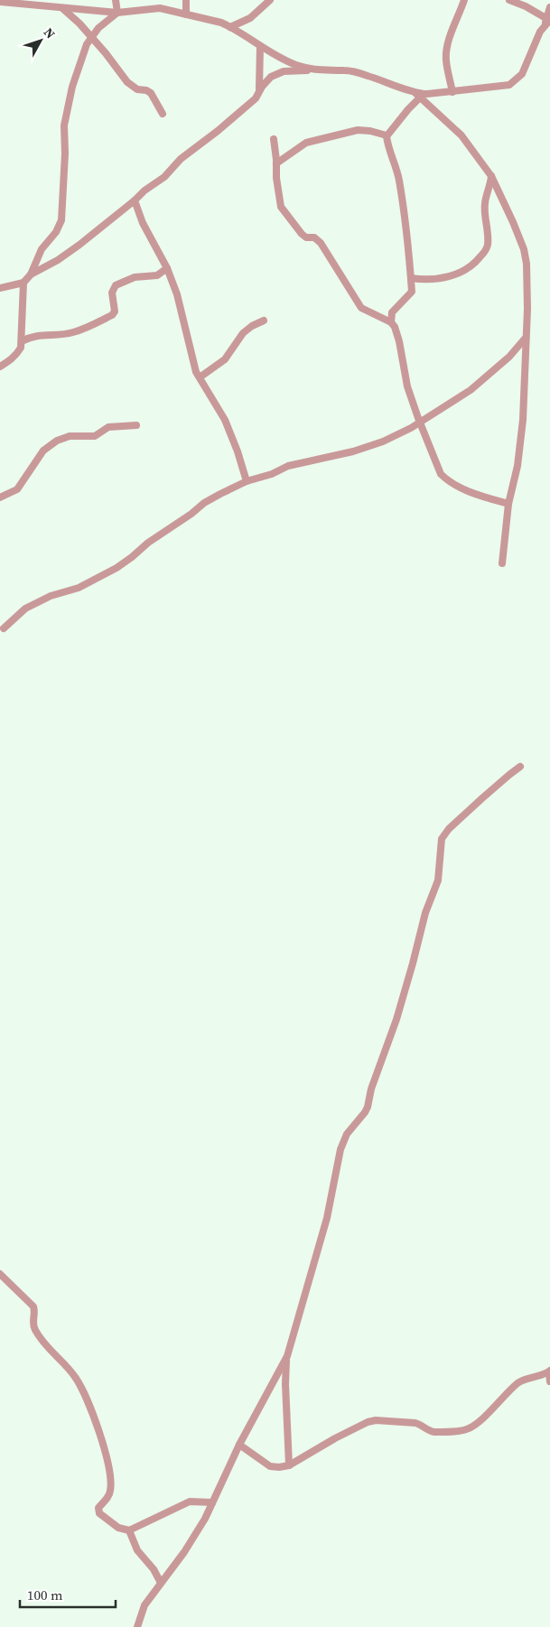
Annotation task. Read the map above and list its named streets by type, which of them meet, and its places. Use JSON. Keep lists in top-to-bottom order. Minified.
{"scale_bar":"100 m","north":"top right"}
